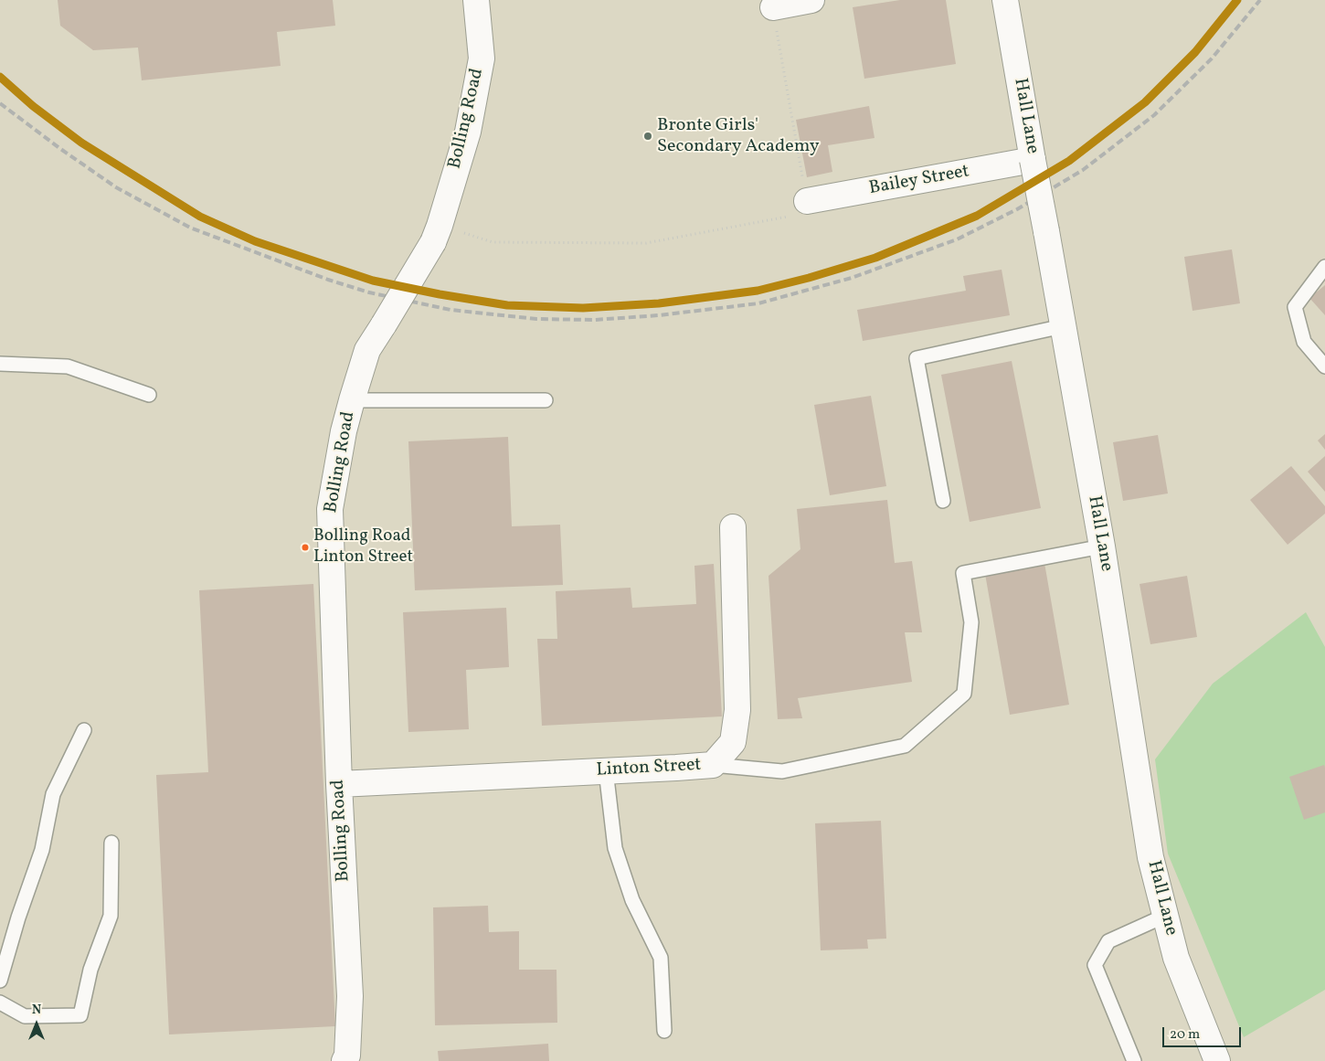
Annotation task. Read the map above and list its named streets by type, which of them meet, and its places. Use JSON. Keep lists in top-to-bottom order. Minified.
{"streets":{"street":["Hall Lane","Bolling Road","Bailey Street","Linton Street"]},"crossings":[["Hall Lane","Bailey Street"],["Bolling Road","Linton Street"]],"places":["Bronte Girls' Secondary Academy","Bolling Road Linton Street"],"scale_bar":"20 m","north":"top"}
